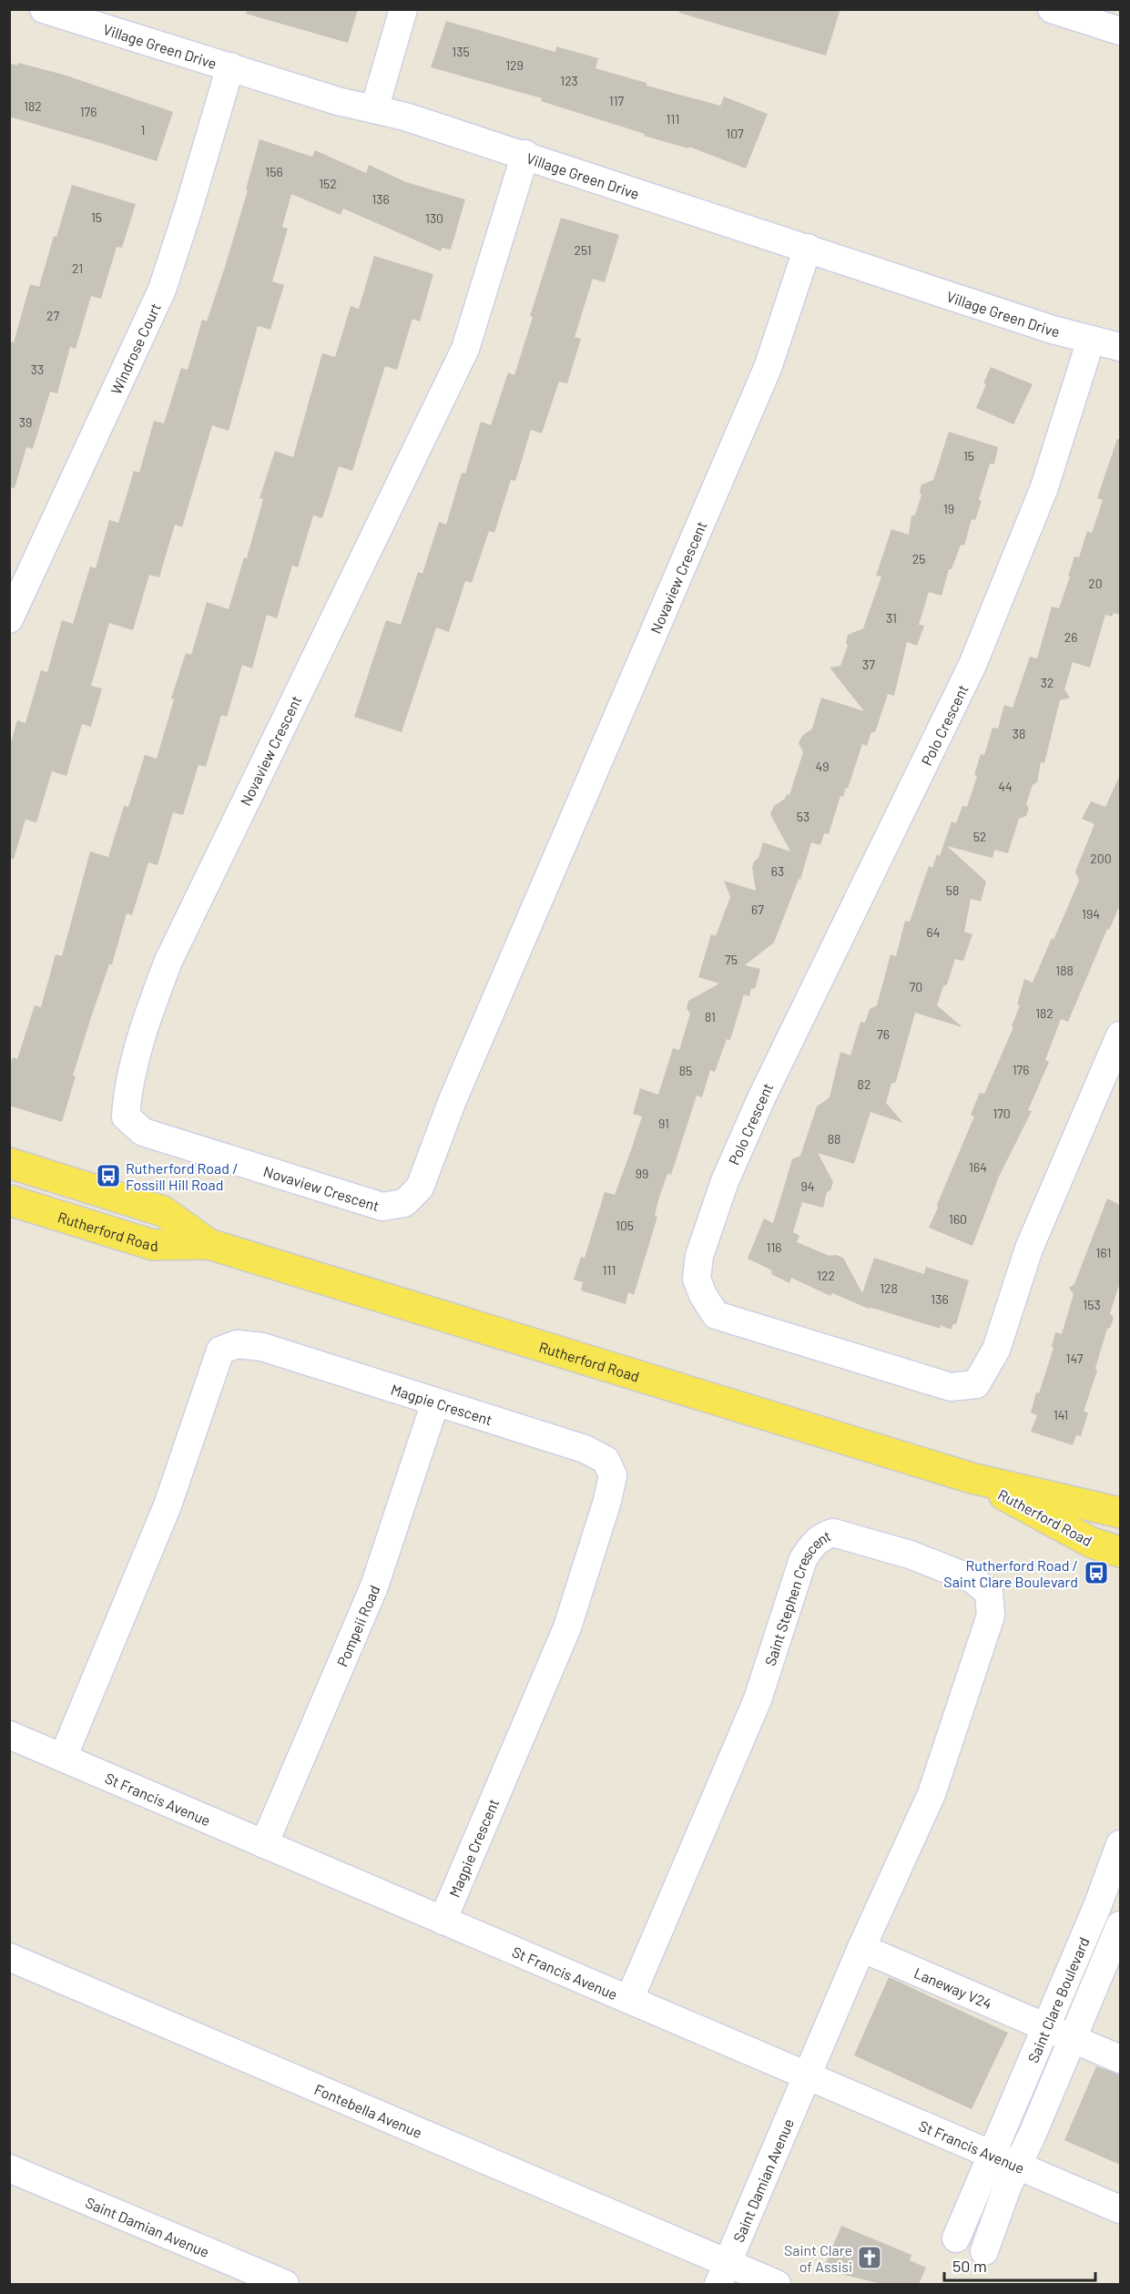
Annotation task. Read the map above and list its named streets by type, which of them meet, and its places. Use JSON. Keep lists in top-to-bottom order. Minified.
{"streets":{"main road":["Rutherford Road"],"street":["Village Green Drive","Windrose Court","Novaview Crescent","Polo Crescent","Magpie Crescent","Saint Stephen Crescent","Pompeii Road","St Francis Avenue","Laneway V24","Saint Clare Boulevard","Fontebella Avenue","Saint Damian Avenue"]},"crossings":[["Village Green Drive","Windrose Court"],["Village Green Drive","Novaview Crescent"],["Village Green Drive","Polo Crescent"],["Magpie Crescent","Pompeii Road"],["Magpie Crescent","St Francis Avenue"],["Saint Stephen Crescent","St Francis Avenue"],["Saint Stephen Crescent","Laneway V24"],["Saint Stephen Crescent","Saint Damian Avenue"],["Pompeii Road","St Francis Avenue"],["St Francis Avenue","Saint Clare Boulevard"],["St Francis Avenue","Saint Damian Avenue"],["Laneway V24","Saint Clare Boulevard"],["Fontebella Avenue","Saint Damian Avenue"]],"places":{"bus stop":["Rutherford Road / Fossill Hill Road","Rutherford Road / Saint Clare Boulevard"],"church":["Saint Clare of Assisi"]},"house_numbers":["135","129","123","117","182","176","111","1","107","156","152","136","15","130","251","21","27","33","39","15","19","25","20","31","26","37","32","38","49","44","53","52","200","63","58","67","194","64","75","188","70","182","81","76","176","85","82","170","91","88","164","99","94","160","105","116","161","111","122","128","136","153","147","141"],"scale_bar":"50 m"}
